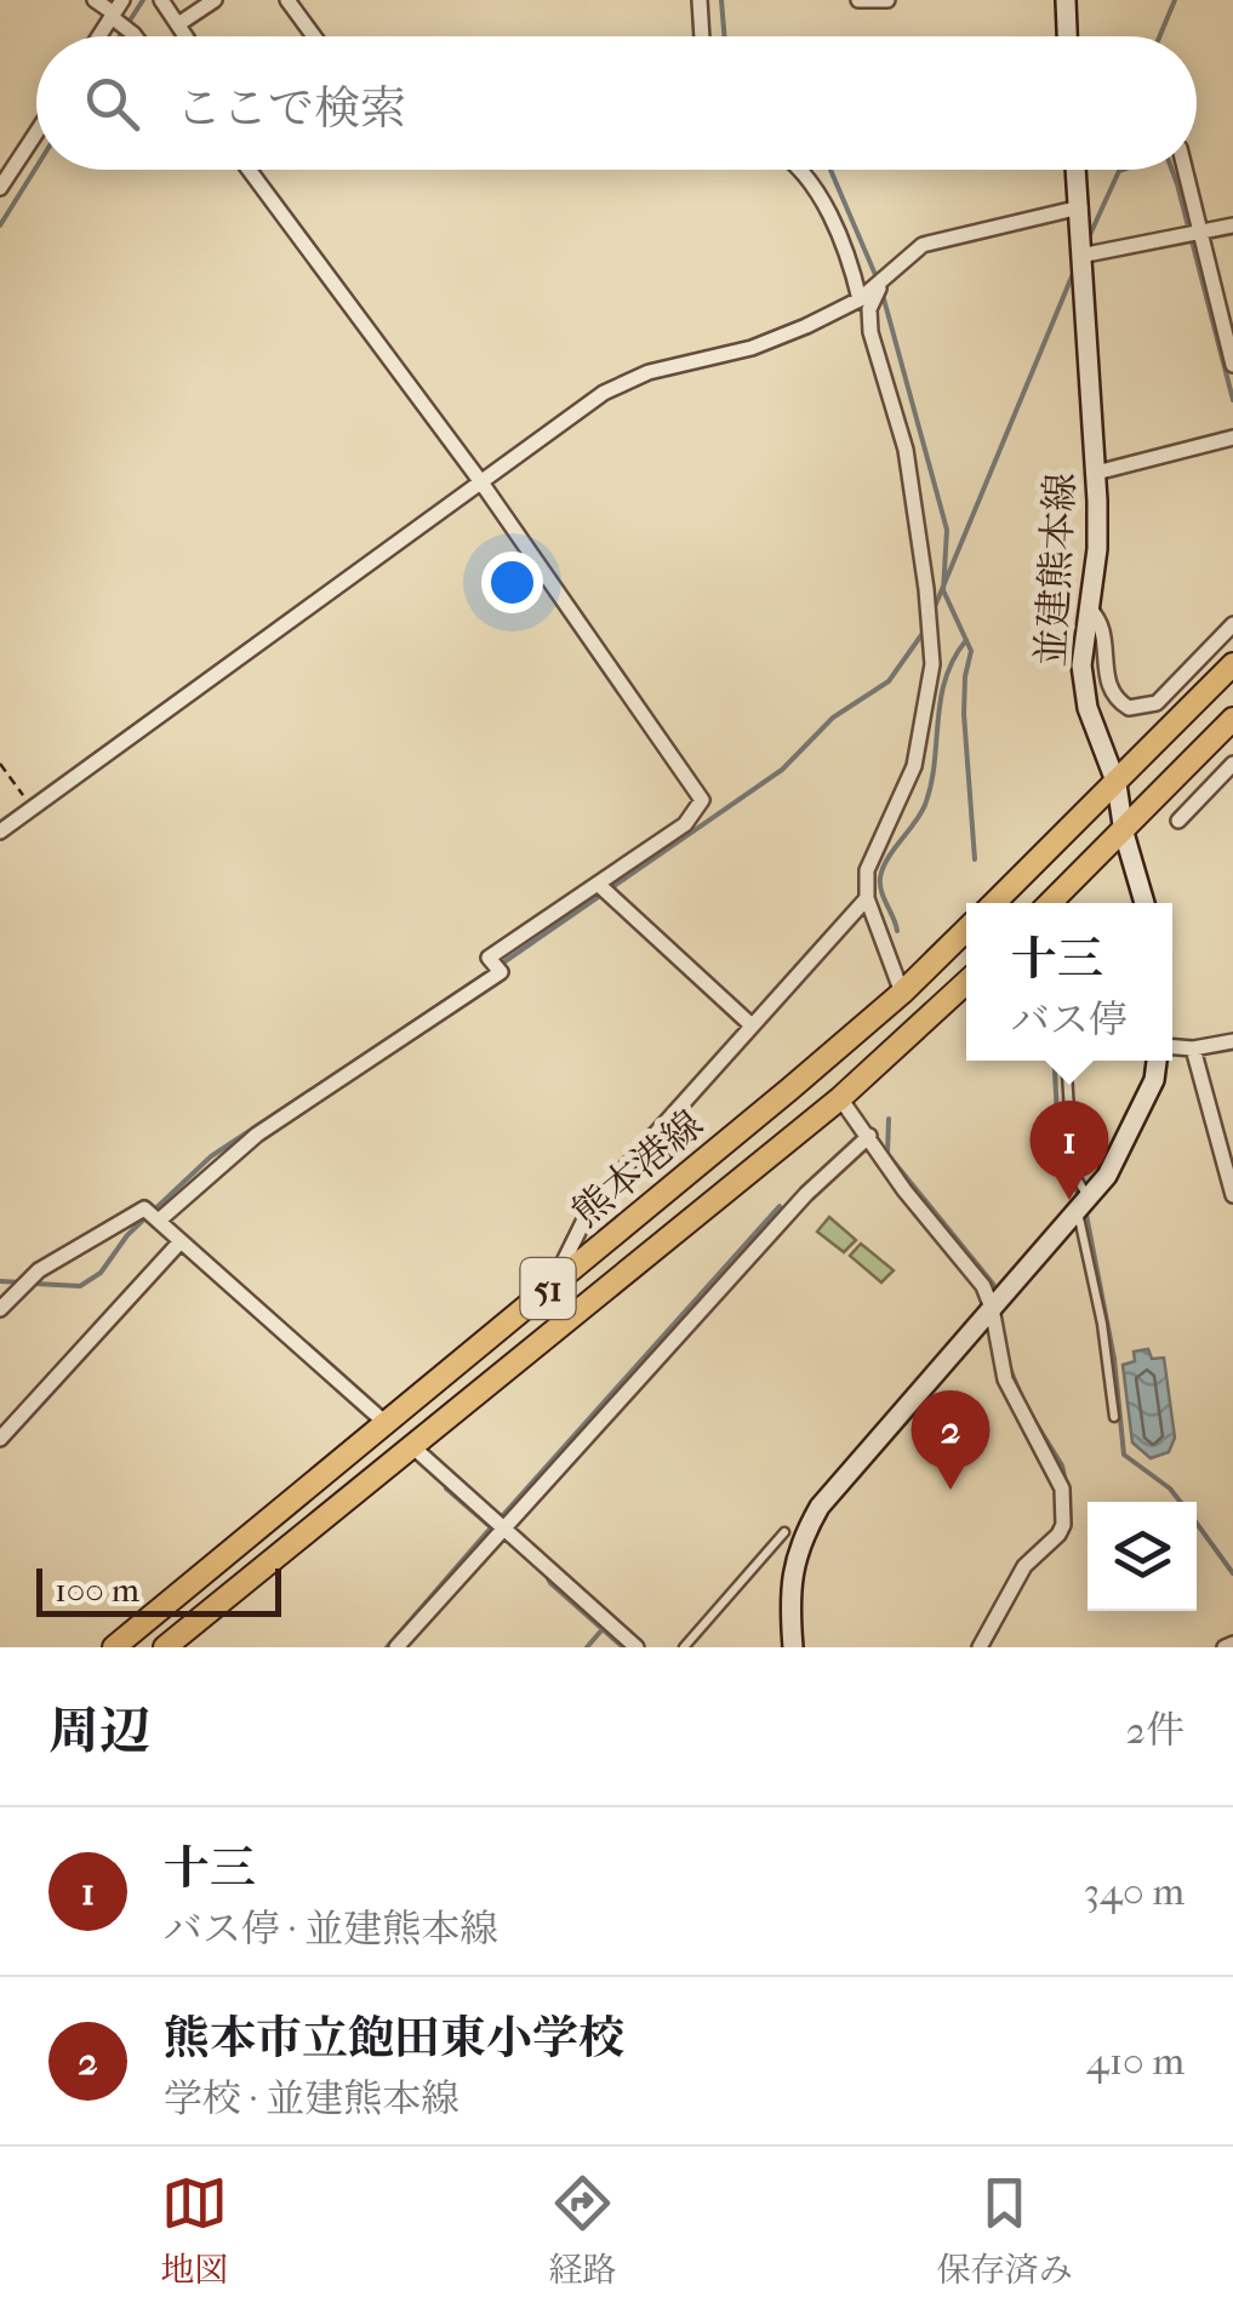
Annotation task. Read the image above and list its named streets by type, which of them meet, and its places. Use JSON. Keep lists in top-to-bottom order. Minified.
{"streets":{"main road":["並建熊本線","熊本港線","51"]},"scale_bar":"100 m","page":{"search":"ここで検索","popup":["十三","バス停"],"pins":["1","2"],"scale":"100 m","heading":["周辺","2件"],"list":[{"mark":"1","name":"十三","note":"バス停 · 並建熊本線","value":"340 m"},{"mark":"2","name":"熊本市立飽田東小学校","note":"学校 · 並建熊本線","value":"410 m"}],"nav":["地図","経路","保存済み"]}}
